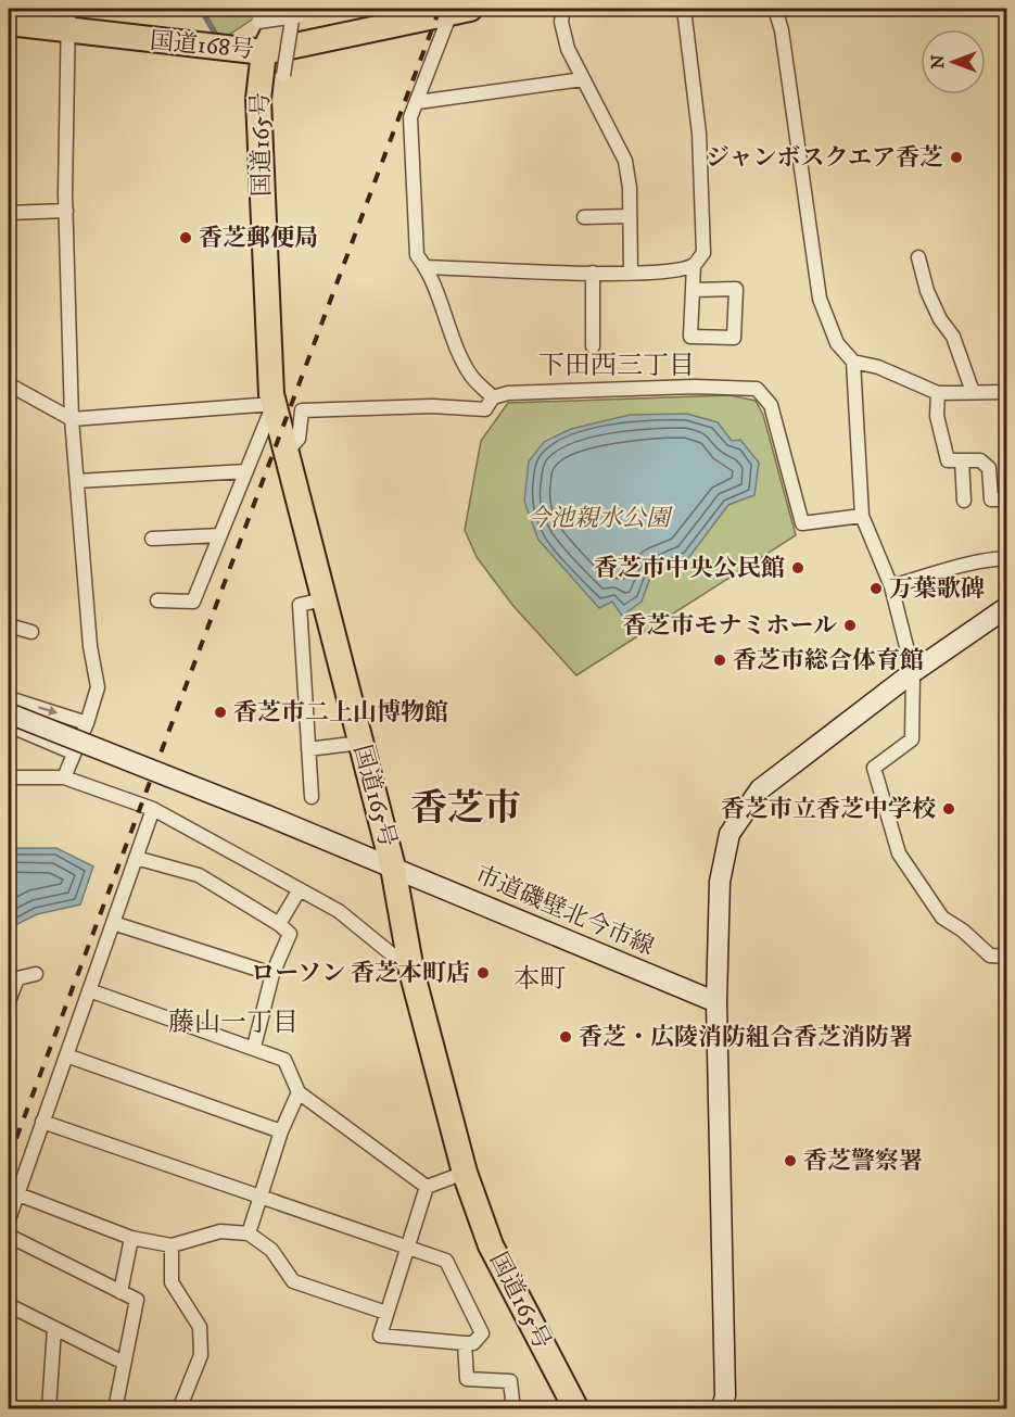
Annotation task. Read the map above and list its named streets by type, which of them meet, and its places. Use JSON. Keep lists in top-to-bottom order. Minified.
{"streets":{"highway":["国道168号","国道165号"],"street":["市道磯壁北今市線"]},"crossings":[["国道168号","国道165号"],["国道165号","市道磯壁北今市線"]],"districts":["下田西三丁目","香芝市","本町","藤山一丁目"],"parks":["今池親水公園"],"places":["ジャンボスクエア香芝","香芝郵便局","香芝市中央公民館","万葉歌碑","香芝市モナミホール","香芝市総合体育館","香芝市二上山博物館","香芝市立香芝中学校","ローソン 香芝本町店","香芝・広陵消防組合香芝消防署","香芝警察署"],"north":"left"}
